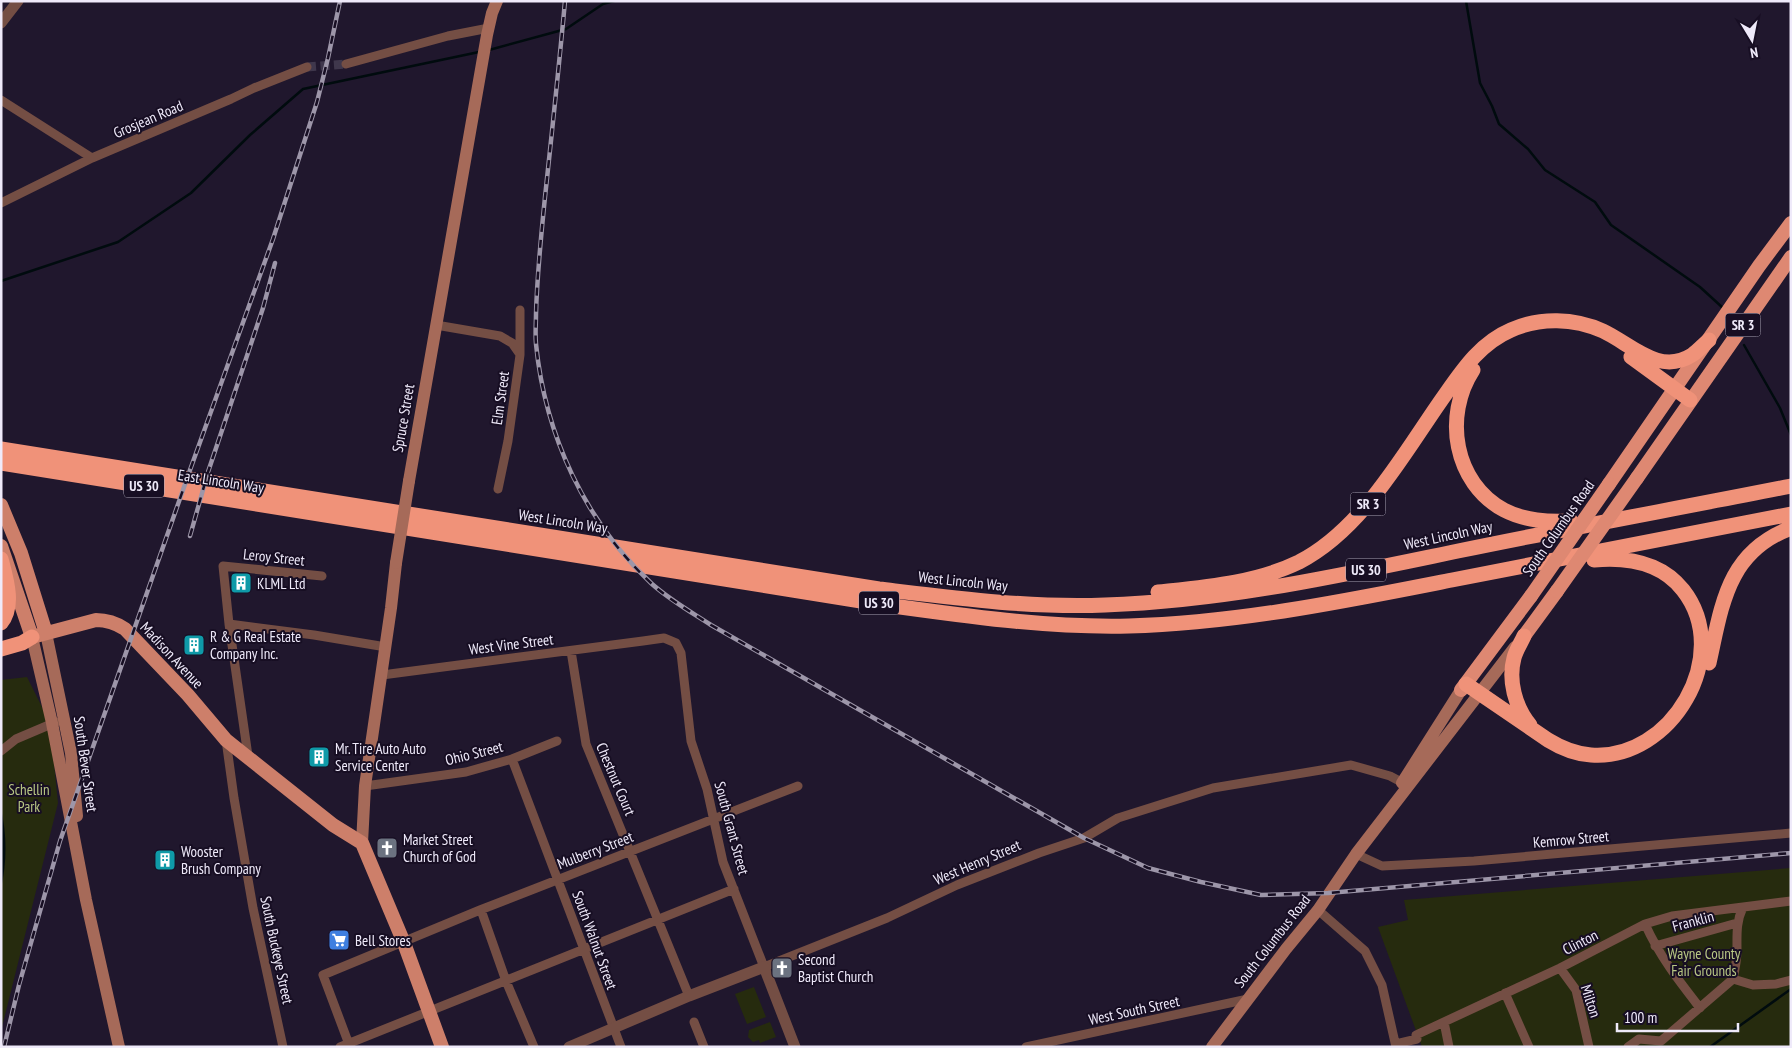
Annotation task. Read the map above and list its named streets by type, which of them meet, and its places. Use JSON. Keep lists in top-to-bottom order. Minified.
{"streets":{"highway":["SR 3","East Lincoln Way","US 30","West Lincoln Way","South Columbus Road"],"main road":["Spruce Street","Madison Avenue","South Bever Street"],"street":["Grosjean Road","Elm Street","Leroy Street","West Vine Street","Ohio Street","Chestnut Court","South Grant Street","Kemrow Street","Mulberry Street","West Henry Street","Franklin","South Walnut Street","Clinton","South Buckeye Street","Milton","West South Street"]},"crossings":[["SR 3","West Lincoln Way"],["SR 3","South Columbus Road"],["Spruce Street","West Vine Street"],["Spruce Street","Madison Avenue"],["Spruce Street","Ohio Street"],["East Lincoln Way","West Lincoln Way"],["South Columbus Road","Kemrow Street"],["South Columbus Road","West Henry Street"],["South Columbus Road","West South Street"],["West Vine Street","Chestnut Court"],["West Vine Street","South Grant Street"],["Madison Avenue","South Bever Street"],["Madison Avenue","South Buckeye Street"],["Ohio Street","South Walnut Street"],["Chestnut Court","Mulberry Street"],["Chestnut Court","West Henry Street"],["South Grant Street","Mulberry Street"],["South Grant Street","West Henry Street"],["Mulberry Street","South Walnut Street"],["West Henry Street","South Walnut Street"],["Clinton","Milton"]],"parks":["Schellin Park","Wayne County Fair Grounds"],"places":{"building":["KLML Ltd","R & G Real Estate Company Inc.","Mr. Tire Auto Auto Service Center","Wooster Brush Company"],"church":["Market Street Church of God","Second Baptist Church"],"supermarket":["Bell Stores"]},"scale_bar":"100 m","north":"bottom"}
